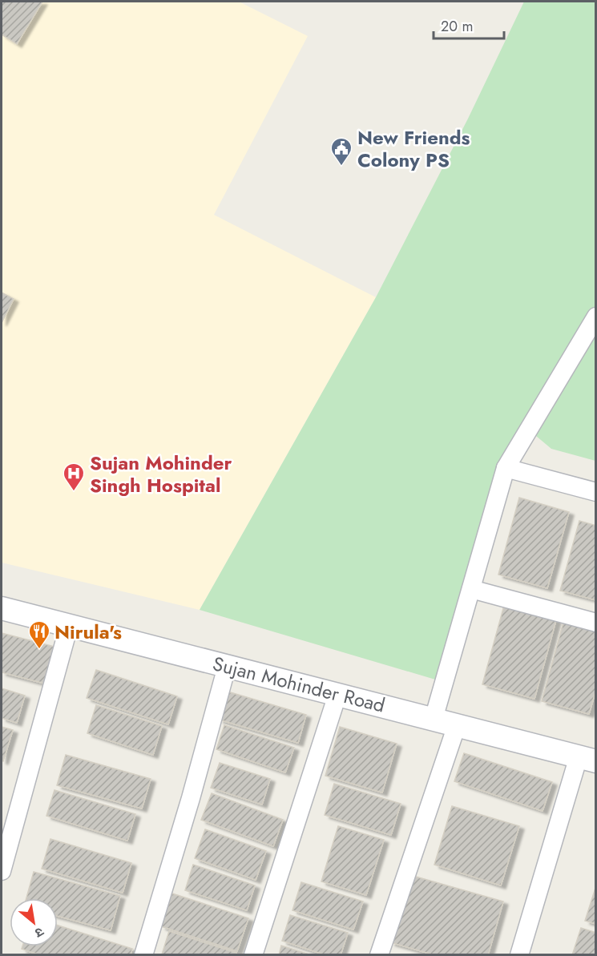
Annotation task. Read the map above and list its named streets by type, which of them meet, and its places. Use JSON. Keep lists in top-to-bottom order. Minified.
{"streets":{"street":["Sujan Mohinder Road"]},"places":{"public building":["New Friends Colony PS"],"hospital":["Sujan Mohinder Singh Hospital"],"restaurant":["Nirula's"]},"scale_bar":"20 m","north":"bottom right"}
